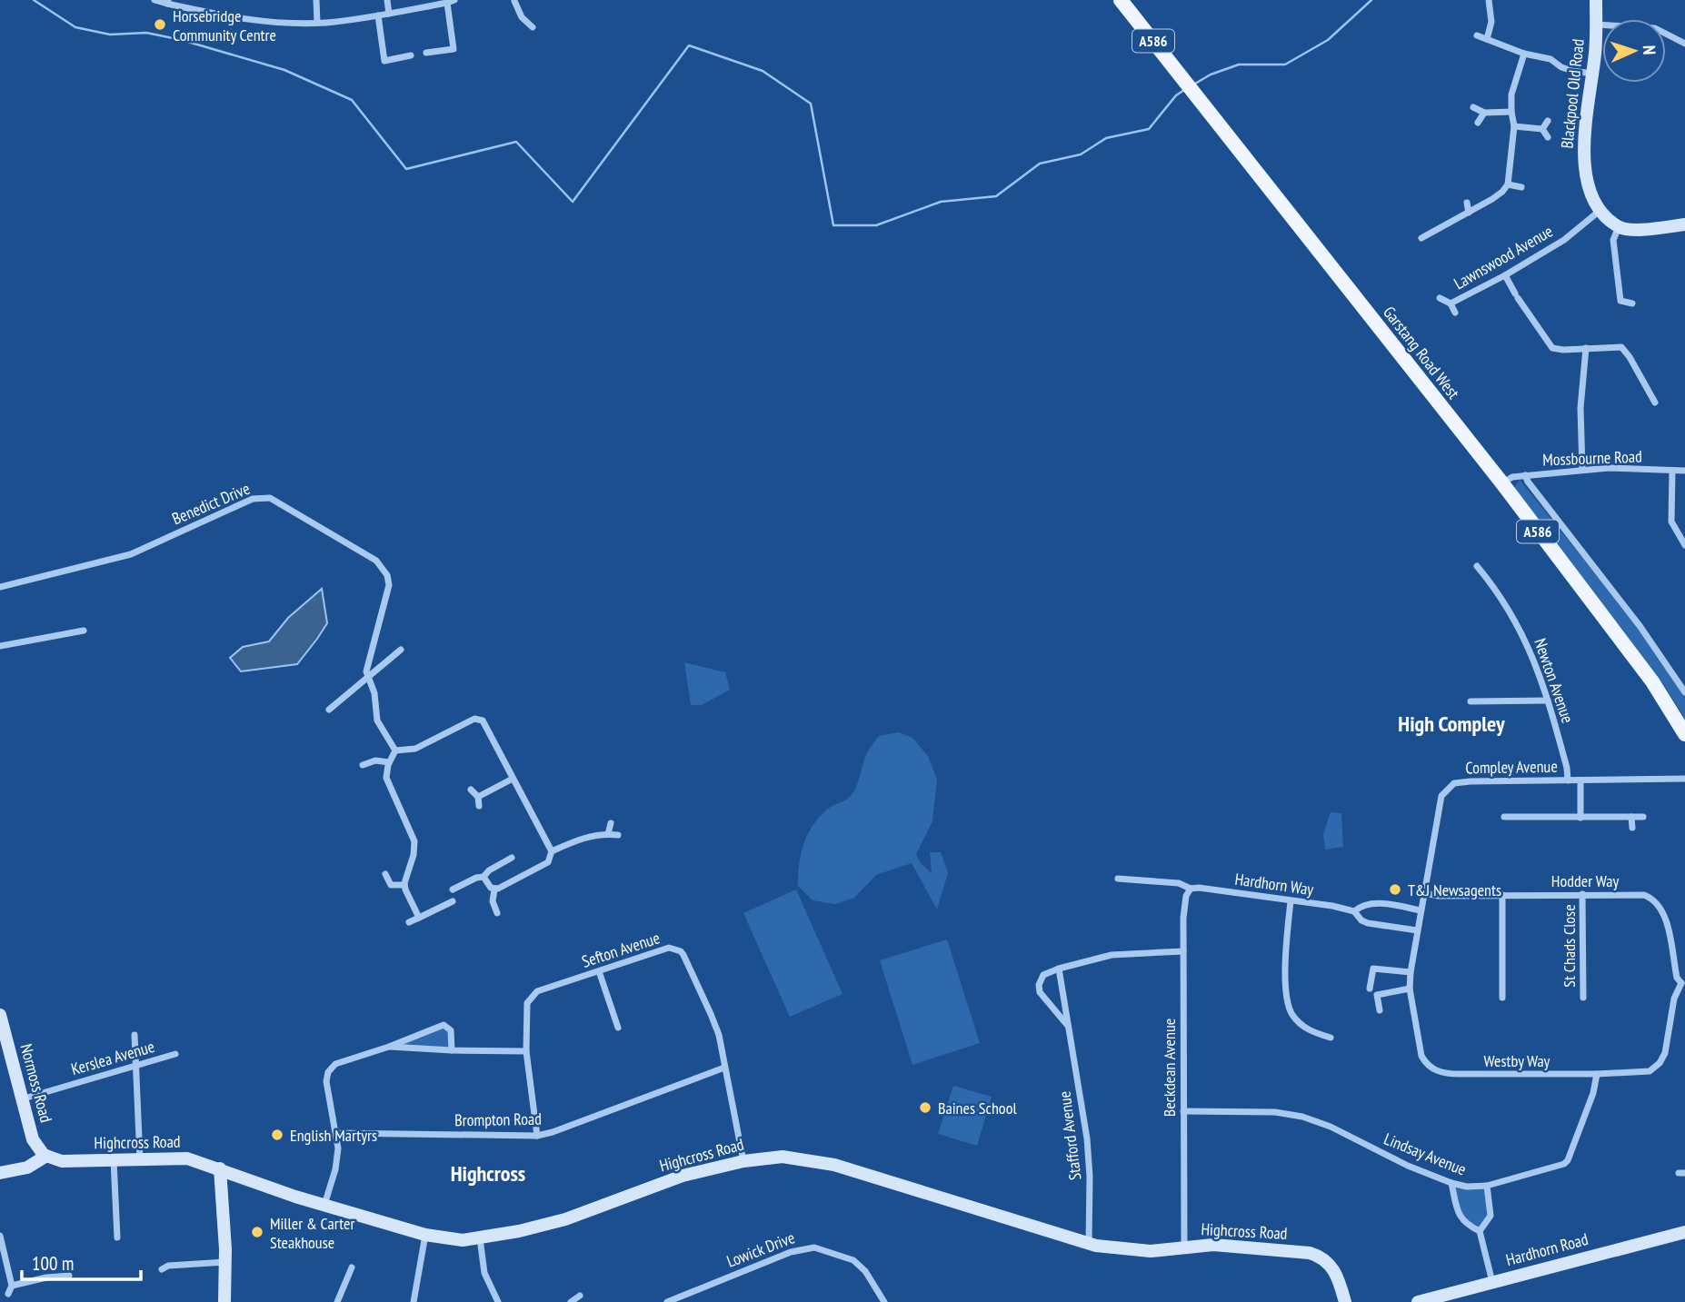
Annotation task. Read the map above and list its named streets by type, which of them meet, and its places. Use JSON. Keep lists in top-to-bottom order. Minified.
{"streets":{"main road":["A586","Garstang Road West"],"street":["Blackpool Old Road","Lawnswood Avenue","Mossbourne Road","Benedict Drive","Newton Avenue","Compley Avenue","Hodder Way","Hardhorn Way","St Chads Close","Sefton Avenue","Kerslea Avenue","Westby Way","Beckdean Avenue","Normoss Road","Brompton Road","Stafford Avenue","Highcross Road","Lindsay Avenue","Lowick Drive","Hardhorn Road"]},"crossings":[["Blackpool Old Road","Lawnswood Avenue"],["Garstang Road West","Mossbourne Road"],["Newton Avenue","Compley Avenue"],["Compley Avenue","Hodder Way"],["Compley Avenue","Hardhorn Way"],["Compley Avenue","Westby Way"],["Hodder Way","St Chads Close"],["Hodder Way","Westby Way"],["Hardhorn Way","Westby Way"],["Hardhorn Way","Beckdean Avenue"],["Sefton Avenue","Brompton Road"],["Sefton Avenue","Highcross Road"],["Kerslea Avenue","Normoss Road"],["Westby Way","Lindsay Avenue"],["Beckdean Avenue","Highcross Road"],["Beckdean Avenue","Lindsay Avenue"],["Normoss Road","Highcross Road"],["Stafford Avenue","Highcross Road"]],"districts":["High Compley","Highcross"],"places":["Horsebridge Community Centre","T&J Newsagents","Baines School","English Martyrs","Miller & Carter Steakhouse"],"scale_bar":"100 m","north":"right"}
